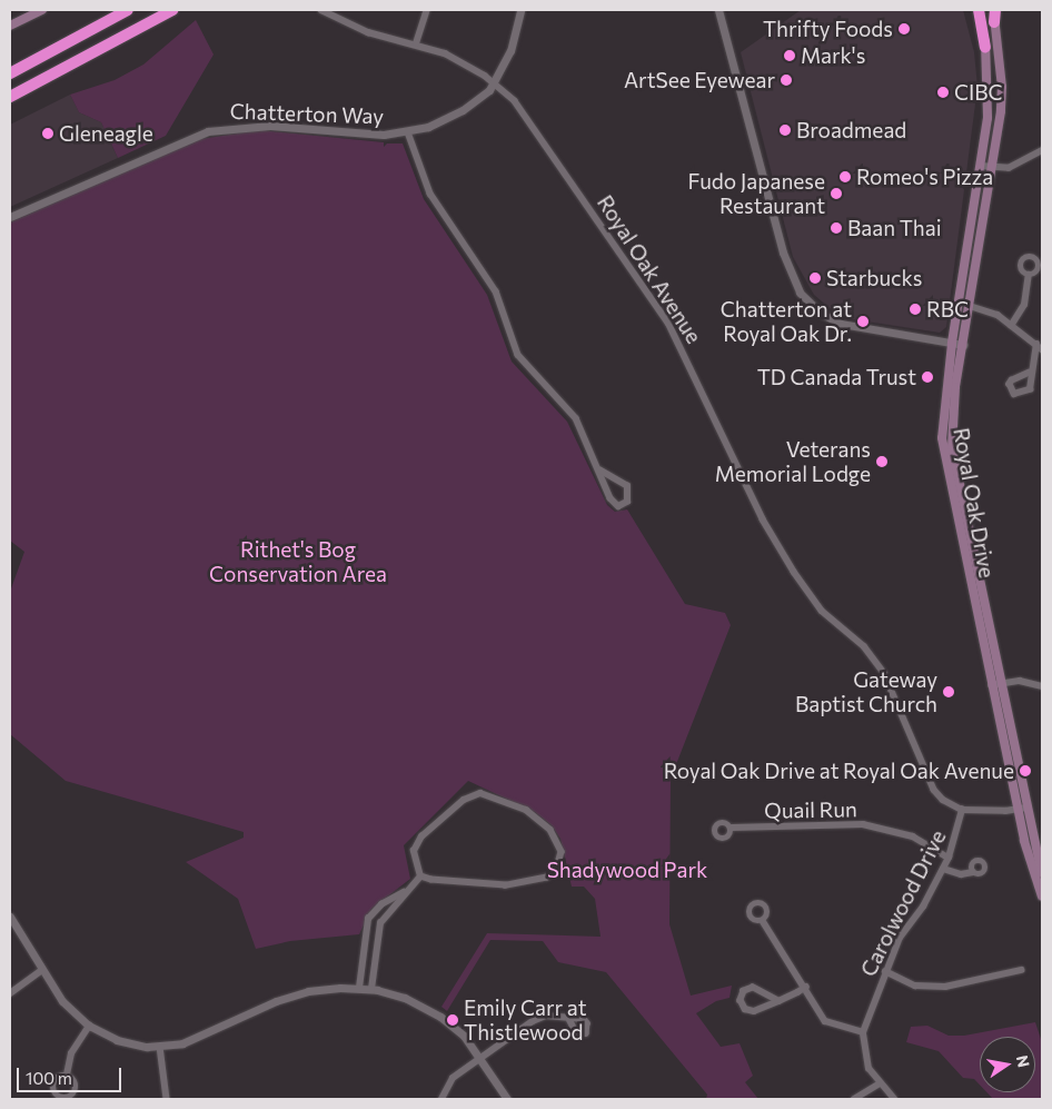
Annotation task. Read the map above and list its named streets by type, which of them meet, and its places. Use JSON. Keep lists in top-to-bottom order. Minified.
{"streets":{"main road":["Royal Oak Drive"],"street":["Chatterton Way","Royal Oak Avenue","Quail Run","Carolwood Drive"]},"crossings":[["Chatterton Way","Royal Oak Avenue"],["Royal Oak Avenue","Carolwood Drive"],["Quail Run","Carolwood Drive"]],"parks":["Rithet's Bog Conservation Area","Shadywood Park"],"places":["Thrifty Foods","Mark's","ArtSee Eyewear","CIBC","Broadmead","Gleneagle","Romeo's Pizza","Fudo Japanese Restaurant","Baan Thai","Starbucks","RBC","Chatterton at Royal Oak Dr.","TD Canada Trust","Veterans Memorial Lodge","Gateway Baptist Church","Royal Oak Drive at Royal Oak Avenue","Emily Carr at Thistlewood"],"scale_bar":"100 m","north":"right"}
